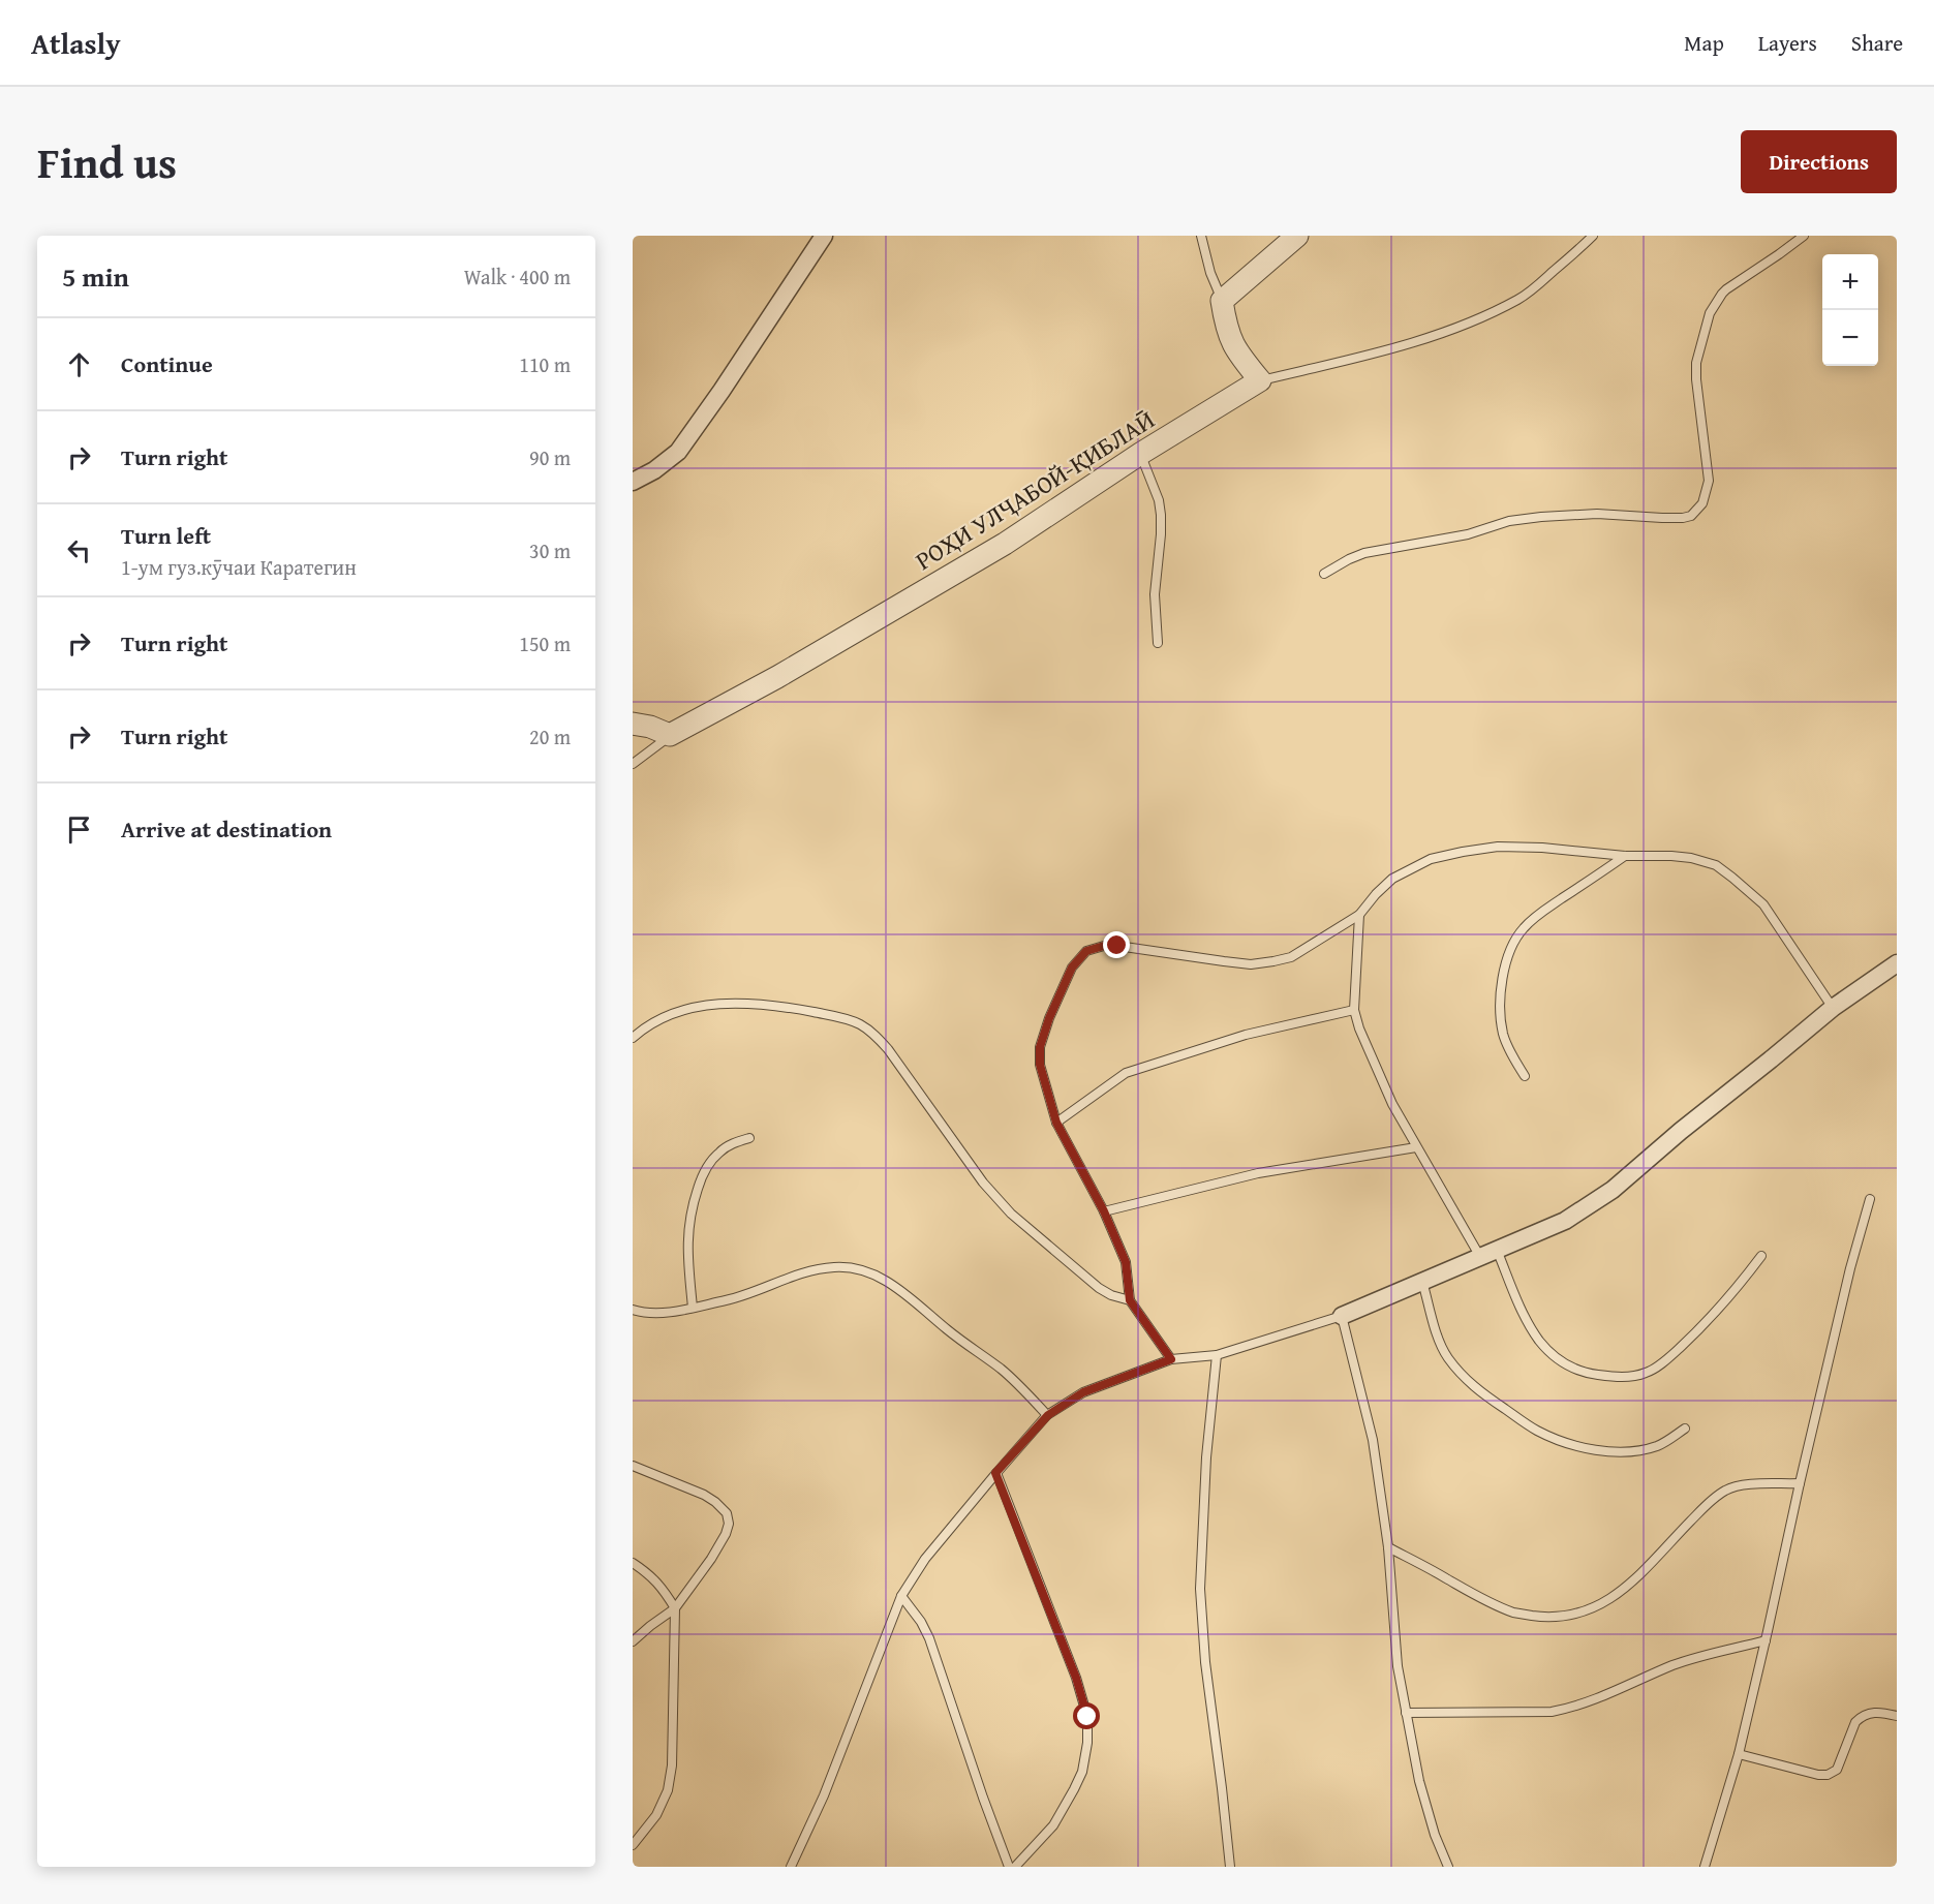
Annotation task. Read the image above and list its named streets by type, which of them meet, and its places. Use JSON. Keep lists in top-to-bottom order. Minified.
{"streets":{"street":["РОҲИ УЛҶАБОЙ-ҚИБЛАӢ"]},"page":{"header":"Atlasly","nav":["Map","Layers","Share"],"title":"Find us","buttons":"Directions","heading":["5 min","Walk · 400 m"],"map_buttons":["+","−"],"list":[["Continue","110 m"],["Turn right","90 m"],["Turn left","1-ум гуз.кӯчаи Каратегин","30 m"],["Turn right","150 m"],["Turn right","20 m"],"Arrive at destination"]}}
